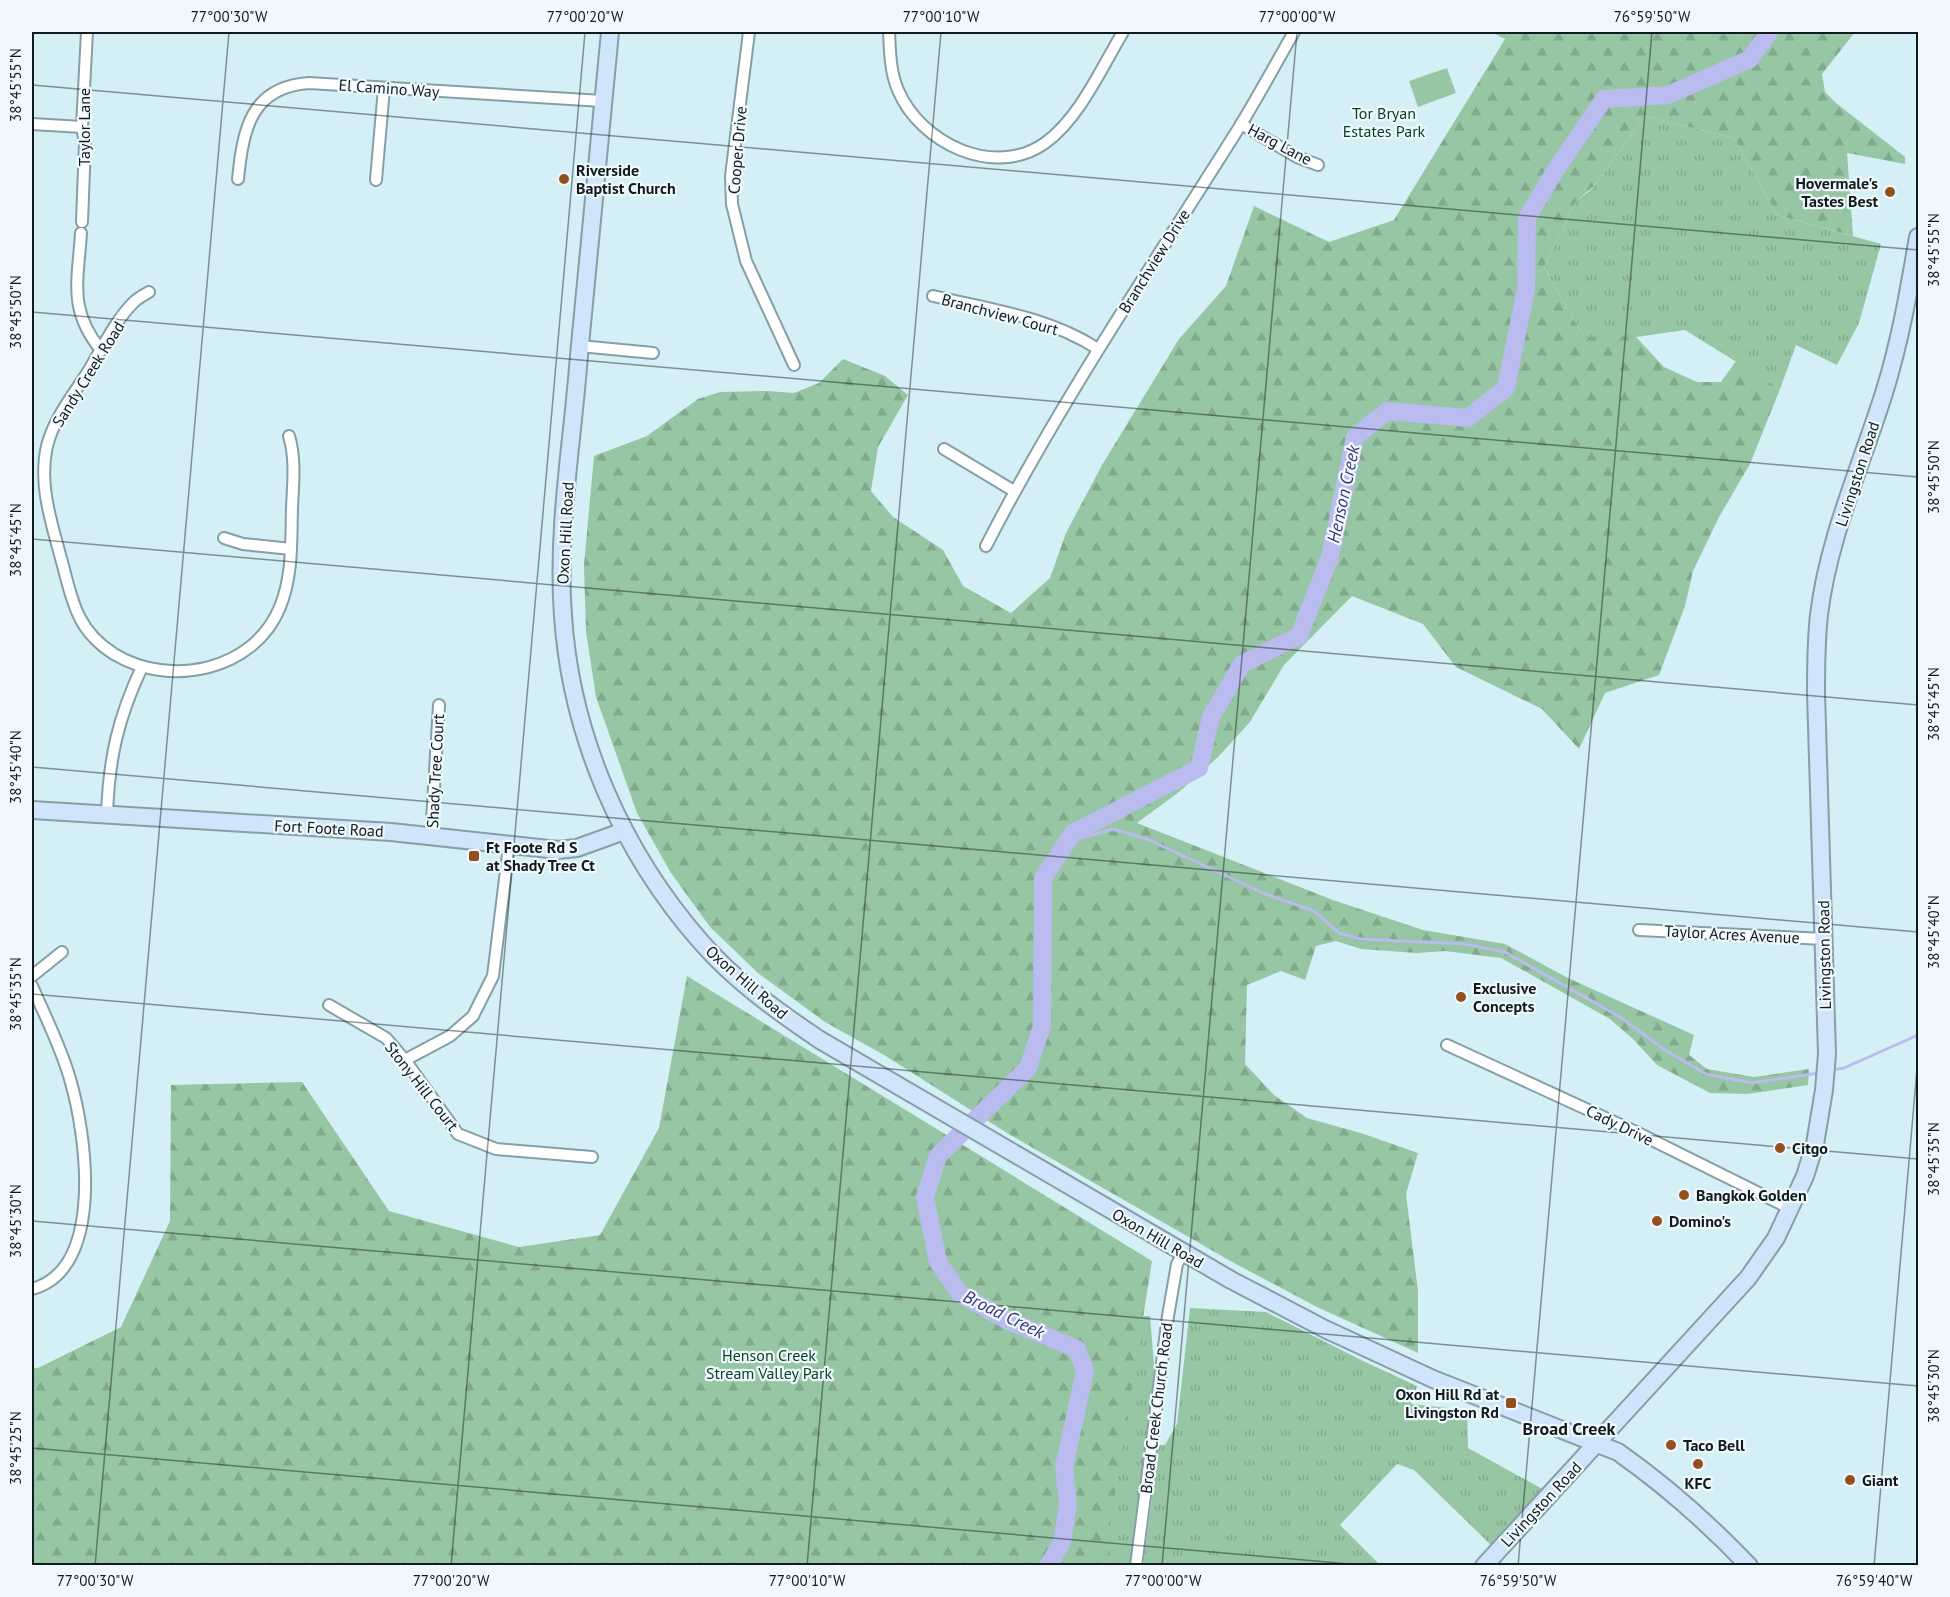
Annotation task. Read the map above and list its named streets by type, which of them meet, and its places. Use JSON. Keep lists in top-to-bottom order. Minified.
{"streets":{"main road":["Livingston Road","Oxon Hill Road","Fort Foote Road"],"street":["El Camino Way","Taylor Lane","Harg Lane","Cooper Drive","Branchview Drive","Branchview Court","Sandy Creek Road","Shady Tree Court","Taylor Acres Avenue","Stony Hill Court","Cady Drive","Broad Creek Church Road"]},"crossings":[["El Camino Way","Oxon Hill Road"],["Taylor Lane","Sandy Creek Road"],["Harg Lane","Branchview Drive"],["Branchview Drive","Branchview Court"],["Livingston Road","Oxon Hill Road"],["Livingston Road","Taylor Acres Avenue"],["Livingston Road","Cady Drive"],["Oxon Hill Road","Fort Foote Road"],["Oxon Hill Road","Broad Creek Church Road"],["Shady Tree Court","Fort Foote Road"]],"districts":["Broad Creek"],"water":["Henson Creek","Broad Creek"],"parks":["Tor Bryan Estates Park","Henson Creek Stream Valley Park"],"places":{"other":["Riverside Baptist Church","Hovermale's Tastes Best","Exclusive Concepts","Citgo","Bangkok Golden","Domino's","Taco Bell","KFC","Giant"],"transit":["Ft Foote Rd S at Shady Tree Ct","Oxon Hill Rd at Livingston Rd"]},"coordinates":["77°00'30\"W","77°00'20\"W","77°00'10\"W","77°00'00\"W","76°59'50\"W","38°45'55\"N","38°45'50\"N","38°45'45\"N","38°45'40\"N","38°45'35\"N","38°45'30\"N","38°45'25\"N","76°59'40\"W"]}
